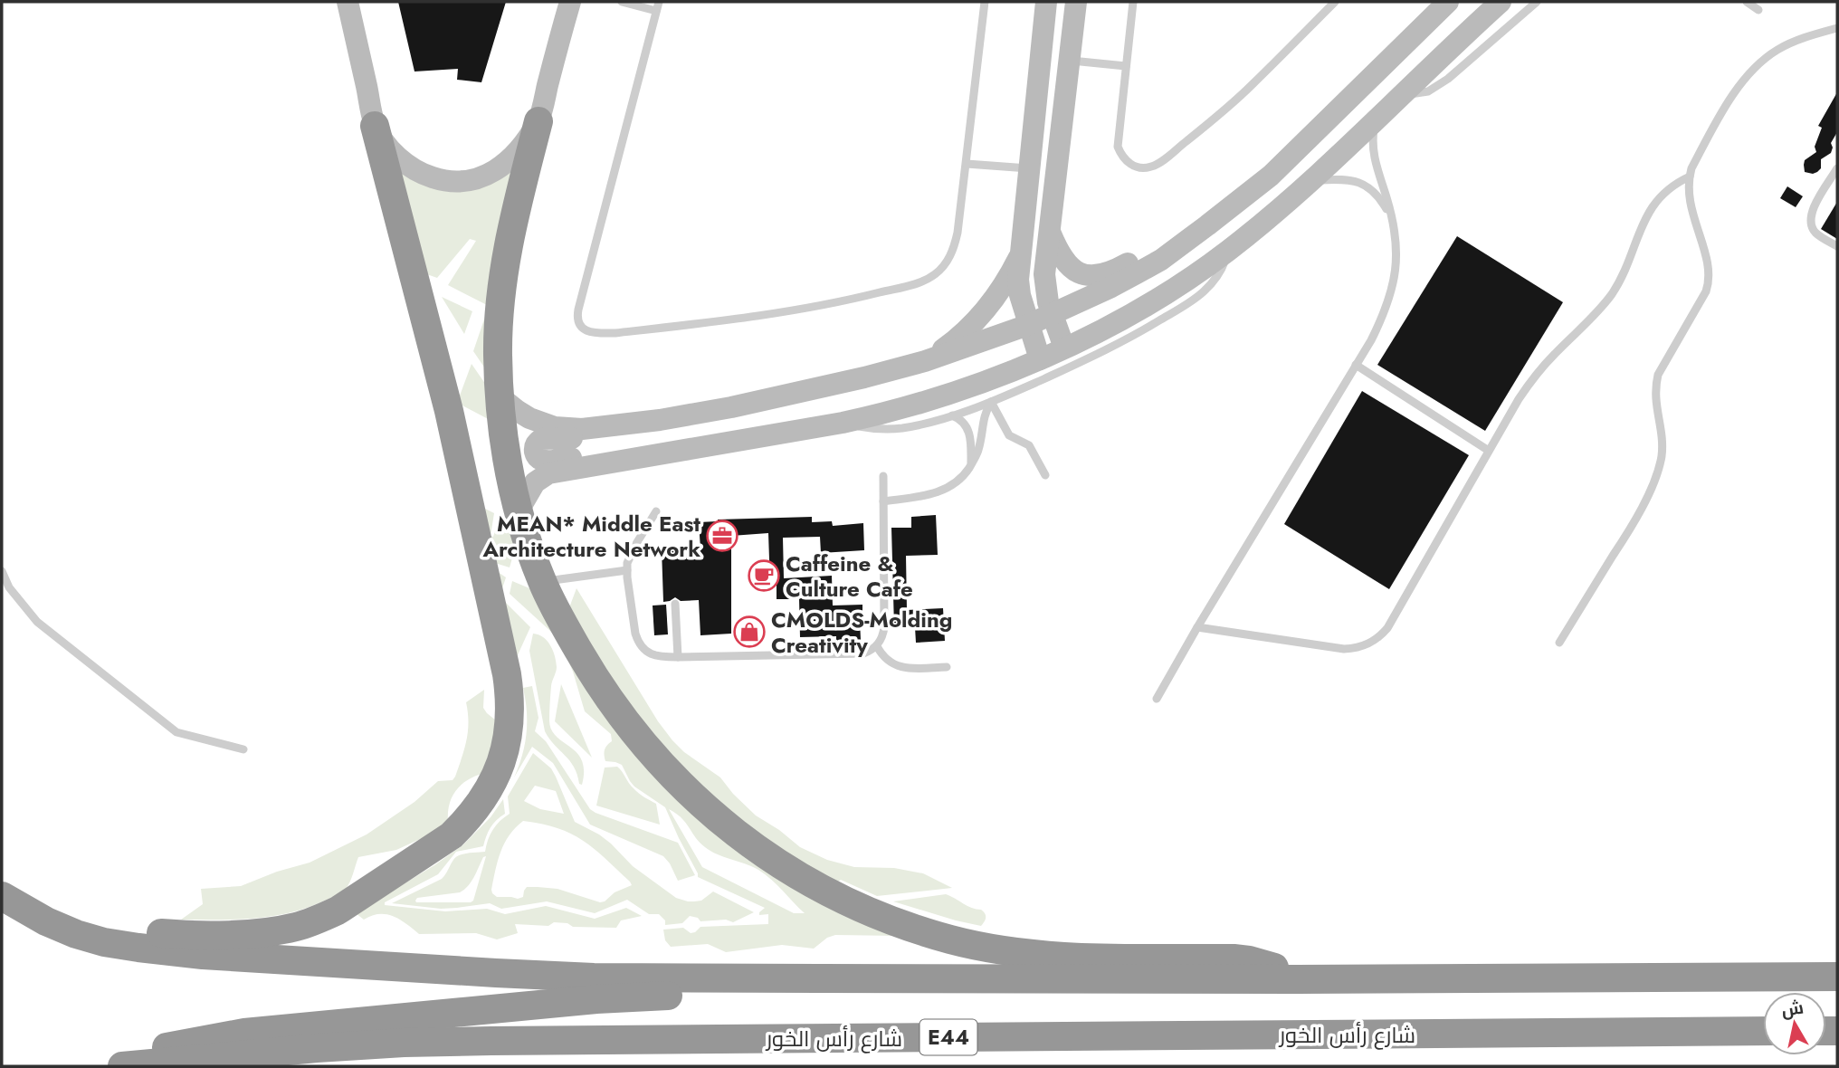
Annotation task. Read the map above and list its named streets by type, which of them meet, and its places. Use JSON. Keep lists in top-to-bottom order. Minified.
{"streets":{"highway":["شارع رأس الخور","E44"]},"places":{"office":["MEAN* Middle East Architecture Network"],"cafe":["Caffeine & Culture Cafe"],"shop":["CMOLDS-Molding Creativity"]},"north":"top"}
